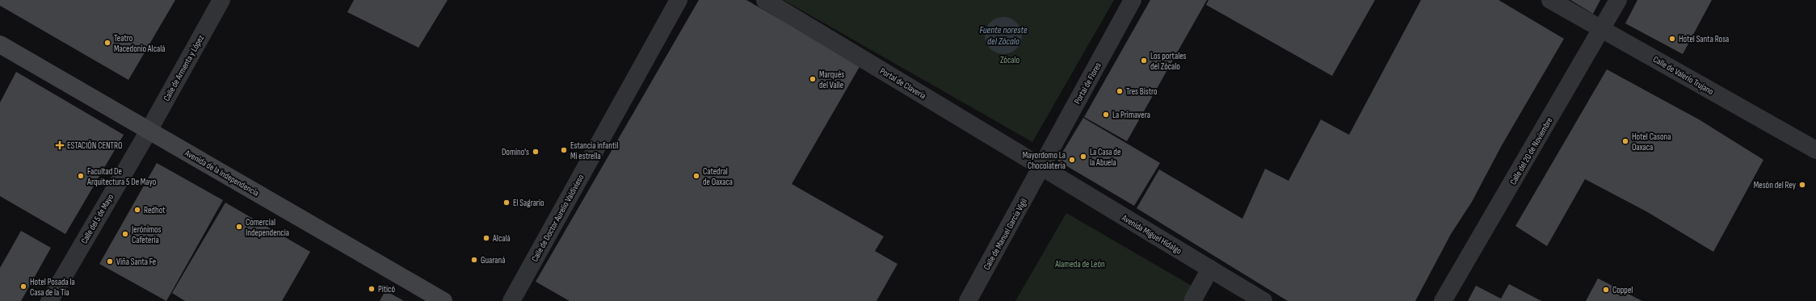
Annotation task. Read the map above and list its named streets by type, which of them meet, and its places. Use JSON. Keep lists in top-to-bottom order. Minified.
{"streets":{"main road":["Avenida de la Independencia"],"street":["Calle de Armenta y López","Calle de Valerio Trujano","Portal de Clavería","Portal de Flores","Calle del 20 de Noviembre","Calle de Doctor Aurelio Valdivieso","Calle del 5 de Mayo","Calle de Manuel García Vigil","Avenida Miguel Hidalgo"]},"crossings":[["Calle de Armenta y López","Avenida de la Independencia"],["Calle de Armenta y López","Calle del 5 de Mayo"],["Calle de Valerio Trujano","Calle del 20 de Noviembre"],["Portal de Clavería","Portal de Flores"],["Portal de Clavería","Calle de Manuel García Vigil"],["Portal de Clavería","Avenida Miguel Hidalgo"],["Portal de Flores","Calle de Manuel García Vigil"],["Portal de Flores","Avenida Miguel Hidalgo"],["Avenida de la Independencia","Calle del 5 de Mayo"],["Calle de Manuel García Vigil","Avenida Miguel Hidalgo"]],"water":["Fuente noreste del Zócalo"],"parks":["Zócalo","Alameda de León"],"places":{"other":["Hotel Santa Rosa","Teatro Macedonio Alcalá","Los portales del Zócalo","Marqués del Valle","Tres Bistro","La Primavera","Hotel Casona Oaxaca","Estancia infantil Mi estrella","Domino's","La Casa de la Abuela","Mayordomo La Chocolatería","Facultad De Arquitectura 5 De Mayo","Catedral de Oaxaca","Mesón del Rey","El Sagrario","Redhot","Comercial Independencia","Jerónimos Cafetería","Alcalá","Guaraná","Viña Santa Fe","Hotel Posada la Casa de la Tía","Piticó","Coppel"],"health":["ESTACIÓN CENTRO"]}}
